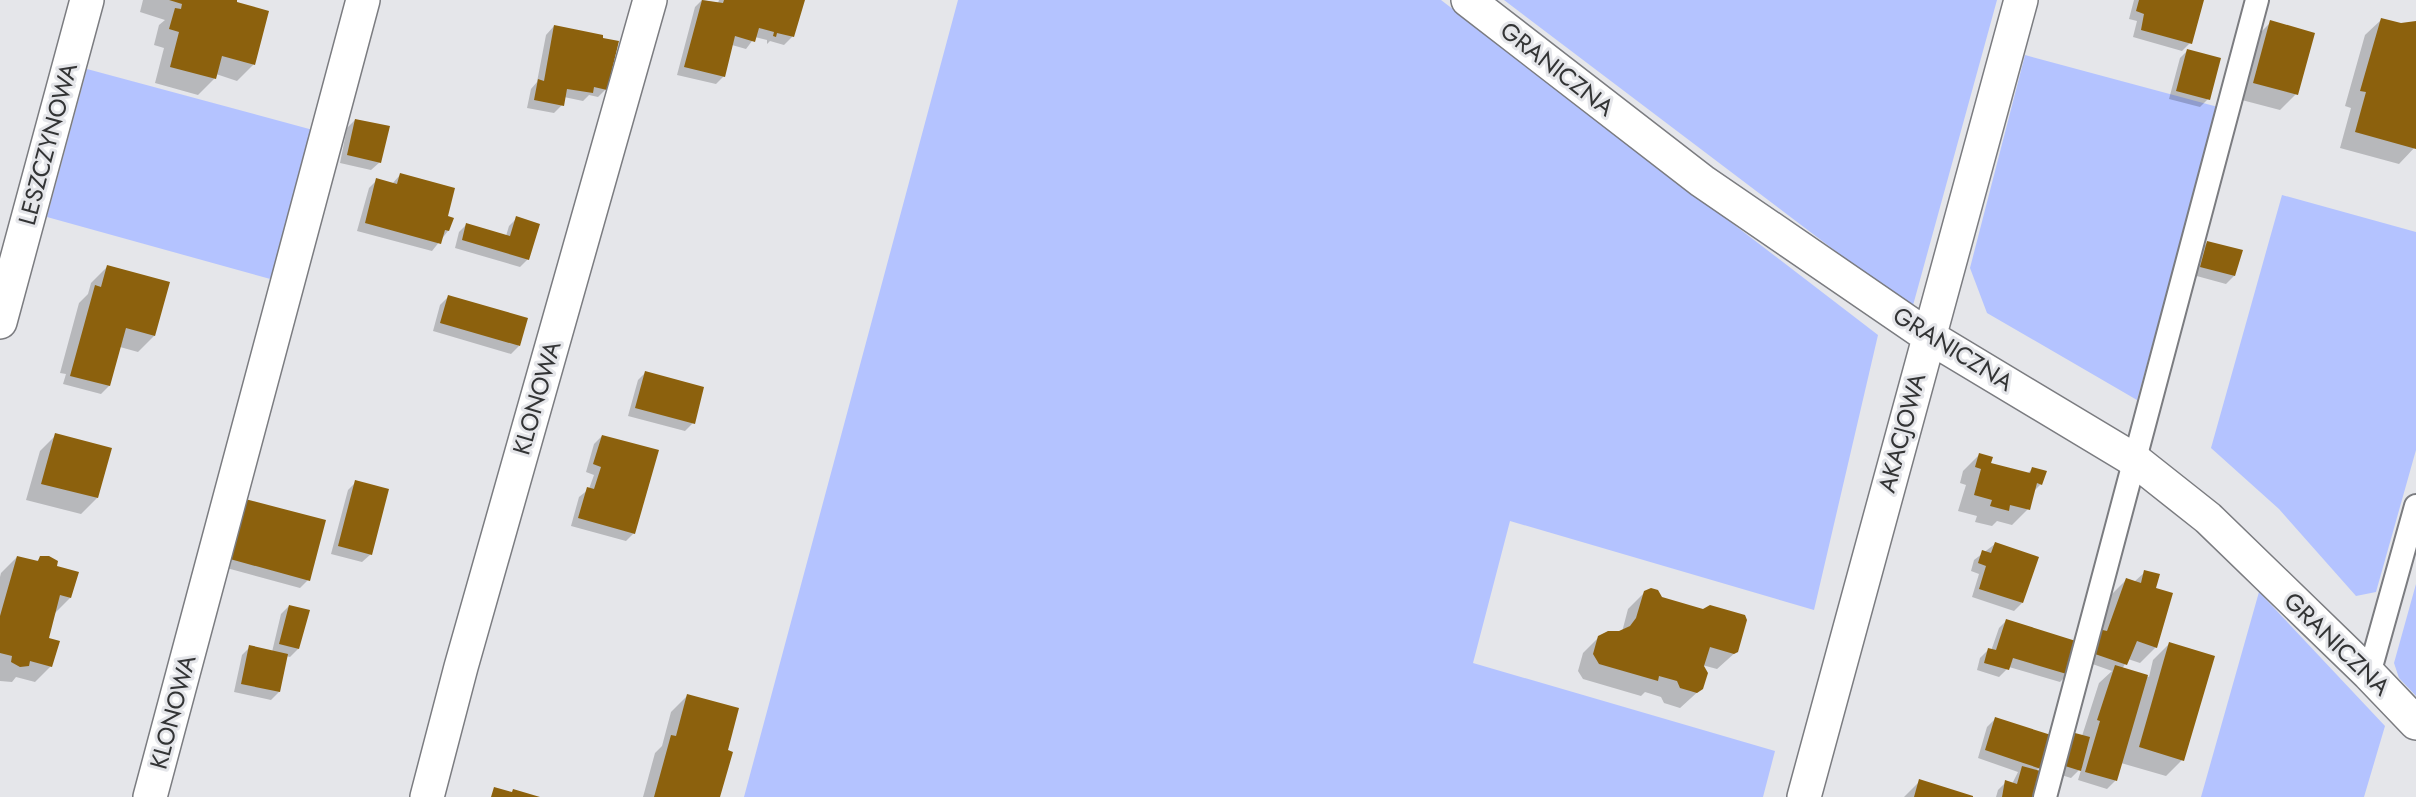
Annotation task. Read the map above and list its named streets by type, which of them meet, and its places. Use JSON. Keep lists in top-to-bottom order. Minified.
{"streets":{"street":["GRANICZNA","LESZCZYNOWA","KLONOWA","AKACJOWA"]},"crossings":[["GRANICZNA","AKACJOWA"]]}
